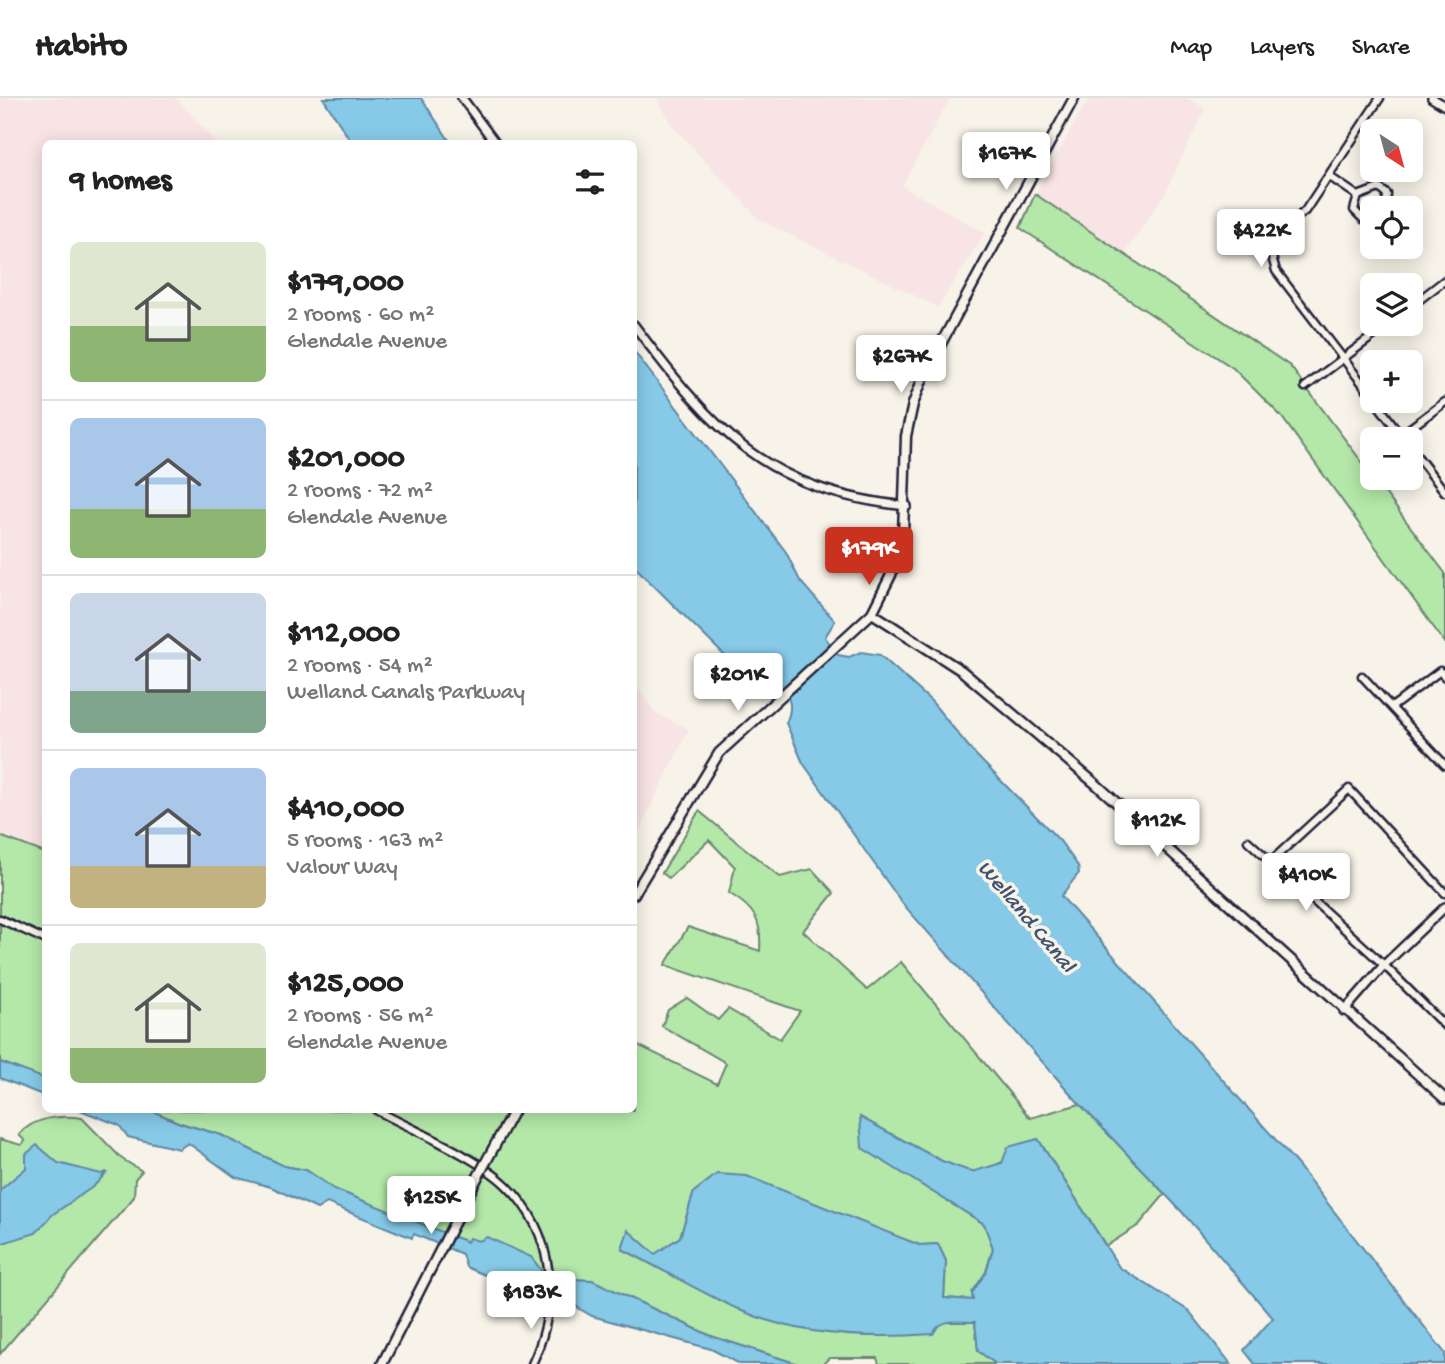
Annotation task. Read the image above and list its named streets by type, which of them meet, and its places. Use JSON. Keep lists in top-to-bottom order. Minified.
{"water":["Welland Canal"],"north":"bottom right","page":{"header":"Habito","nav":["Map","Layers","Share"],"map_buttons":["+","−"],"price":["$167K","$422K","$267K","$179K","$201K","$112K","$410K","$125K","$183K"],"heading":"9 homes","list":[{"name":"$179,000","note":"2 rooms · 60 m² · Glendale Avenue"},{"name":"$201,000","note":"2 rooms · 72 m² · Glendale Avenue"},{"name":"$112,000","note":"2 rooms · 54 m² · Welland Canals Parkway"},{"name":"$410,000","note":"5 rooms · 163 m² · Valour Way"},{"name":"$125,000","note":"2 rooms · 56 m² · Glendale Avenue"}]}}
